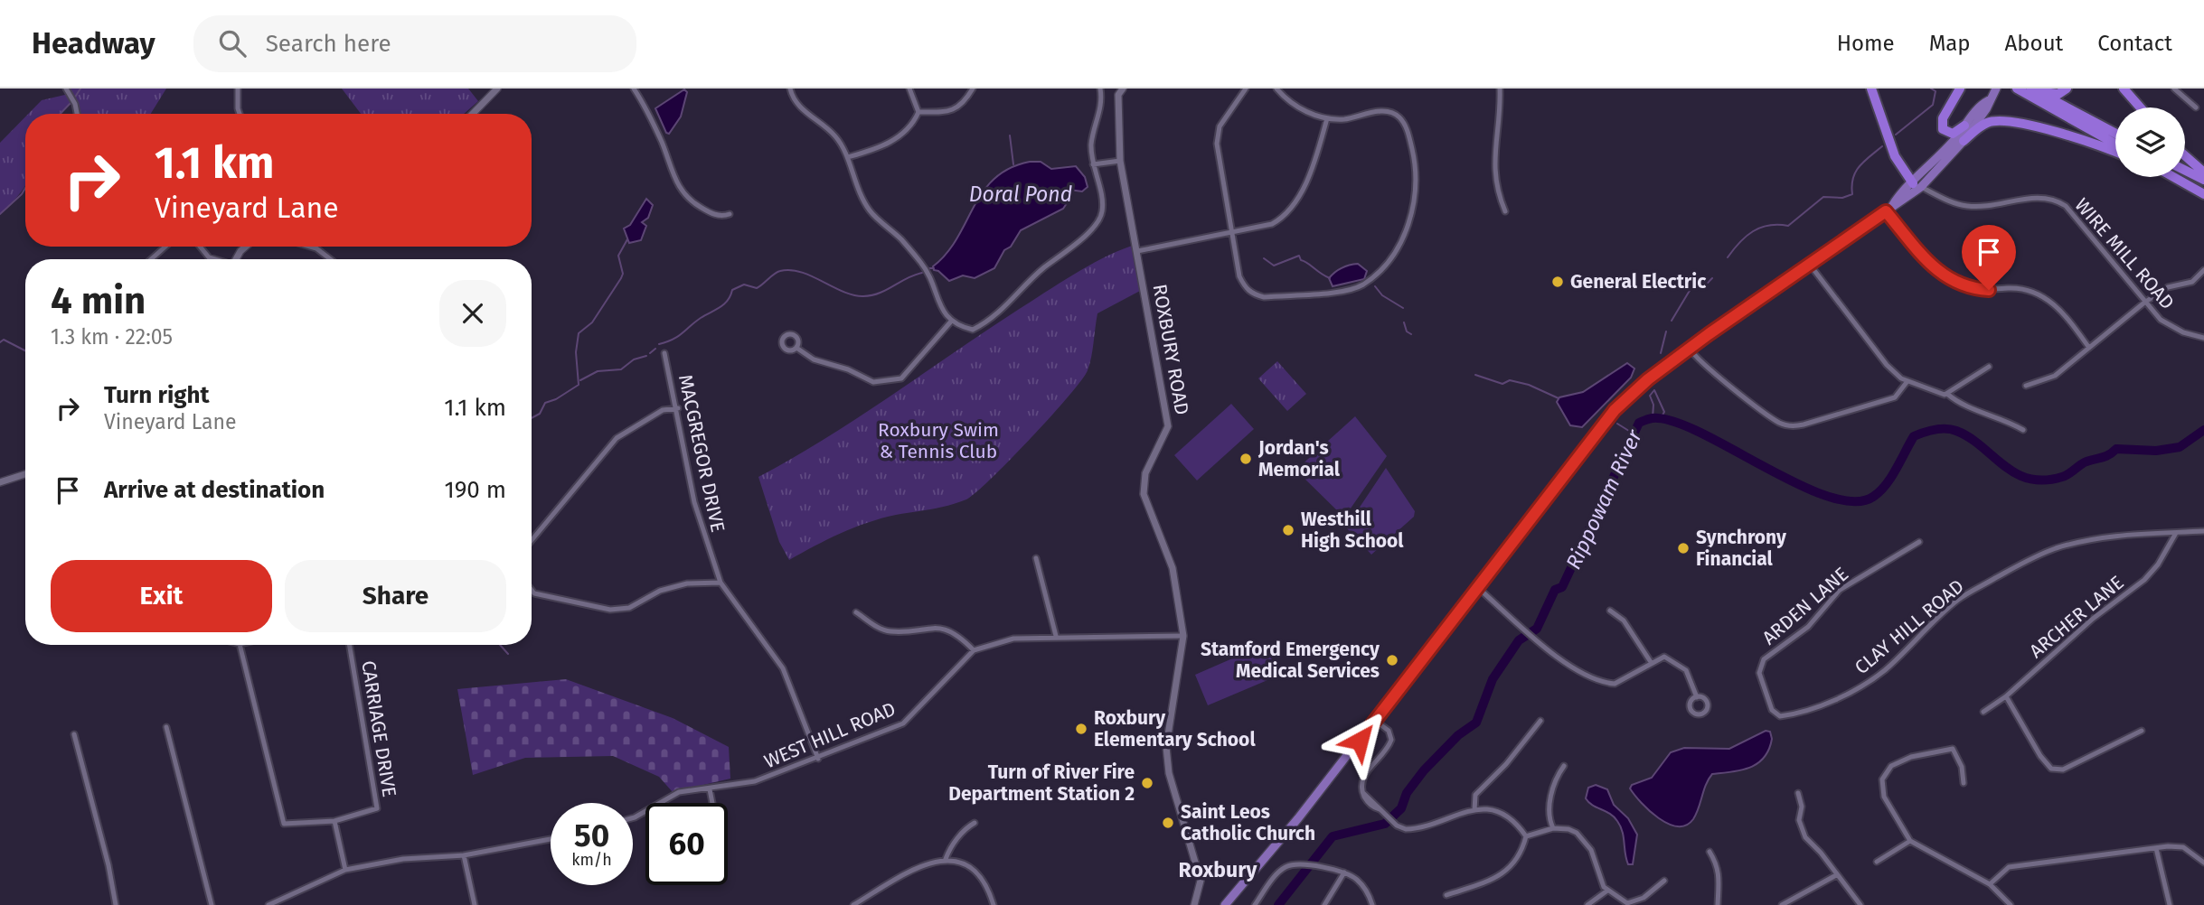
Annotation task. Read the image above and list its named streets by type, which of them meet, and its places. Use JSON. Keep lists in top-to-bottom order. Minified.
{"streets":{"street":["WIRE MILL ROAD","ROXBURY ROAD","MACGREGOR DRIVE","ARDEN LANE","ARCHER LANE","CLAY HILL ROAD","CARRIAGE DRIVE","WEST HILL ROAD"]},"crossings":[["ROXBURY ROAD","WEST HILL ROAD"],["MACGREGOR DRIVE","WEST HILL ROAD"],["ARDEN LANE","CLAY HILL ROAD"],["ARCHER LANE","CLAY HILL ROAD"]],"districts":["Roxbury"],"water":["Doral Pond","Rippowam River"],"parks":["Roxbury Swim & Tennis Club"],"places":["General Electric","Jordan's Memorial","Westhill High School","Synchrony Financial","Stamford Emergency Medical Services","Roxbury Elementary School","Turn of River Fire Department Station 2","Saint Leos Catholic Church"],"page":{"header":"Headway","search":"Search here","nav":["Home","Map","About","Contact"],"turn":["1.1 km","Vineyard Lane"],"heading":["4 min","1.3 km · 22:05"],"list":[{"name":"Turn right","note":"Vineyard Lane","value":"1.1 km"},{"name":"Arrive at destination","value":"190 m"}],"buttons":["Exit","Share"],"speed":"50 km/h","limit":"60"}}
